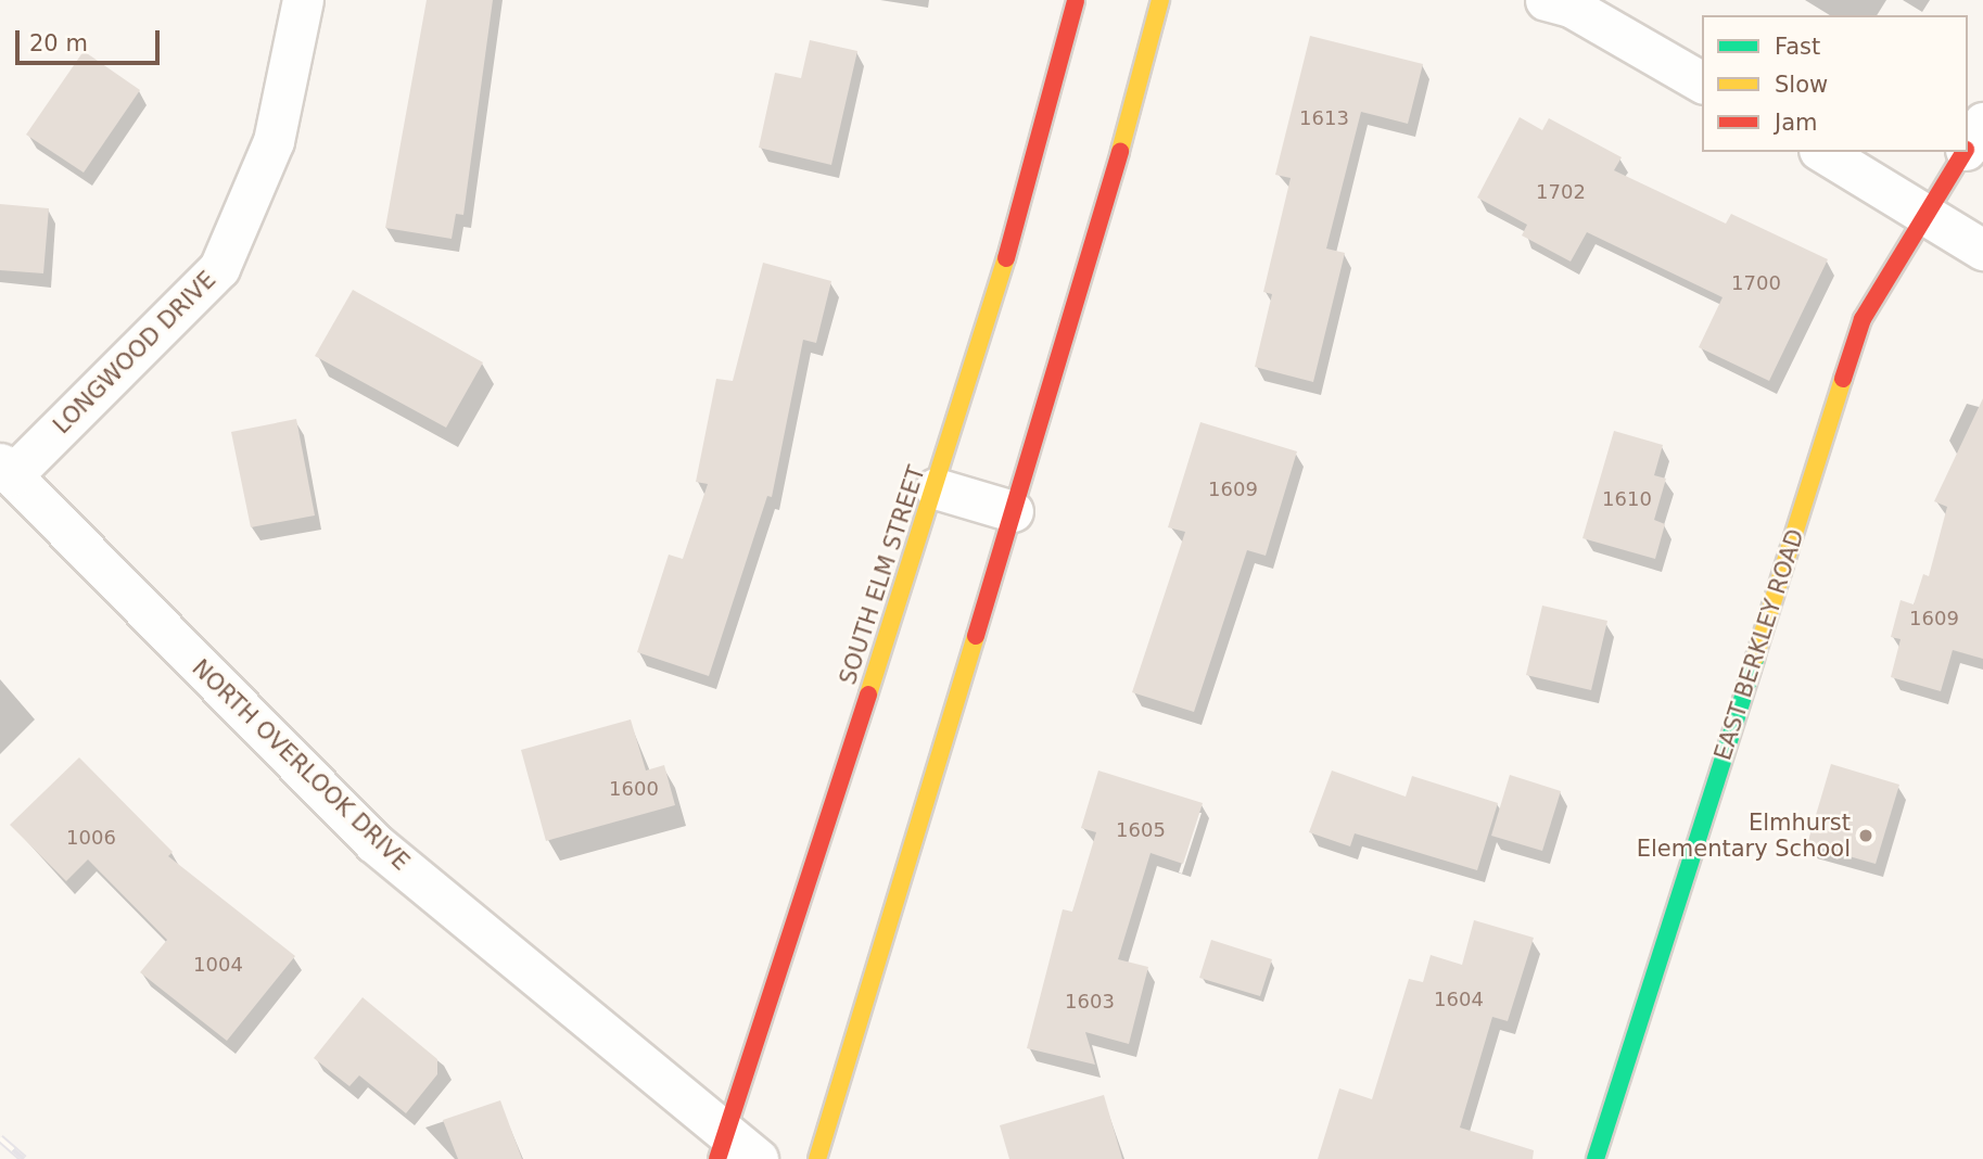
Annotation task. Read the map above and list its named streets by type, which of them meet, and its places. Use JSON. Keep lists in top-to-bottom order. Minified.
{"streets":{"street":["LONGWOOD DRIVE","SOUTH ELM STREET","EAST BERKLEY ROAD","NORTH OVERLOOK DRIVE"]},"crossings":[["LONGWOOD DRIVE","NORTH OVERLOOK DRIVE"],["SOUTH ELM STREET","NORTH OVERLOOK DRIVE"]],"places":["Elmhurst Elementary School"],"house_numbers":["1613","1702","1700","1609","1610","1609","1600","1605","1006","1004","1604","1603"],"legend":["Fast","Slow","Jam"],"scale_bar":"20 m"}
